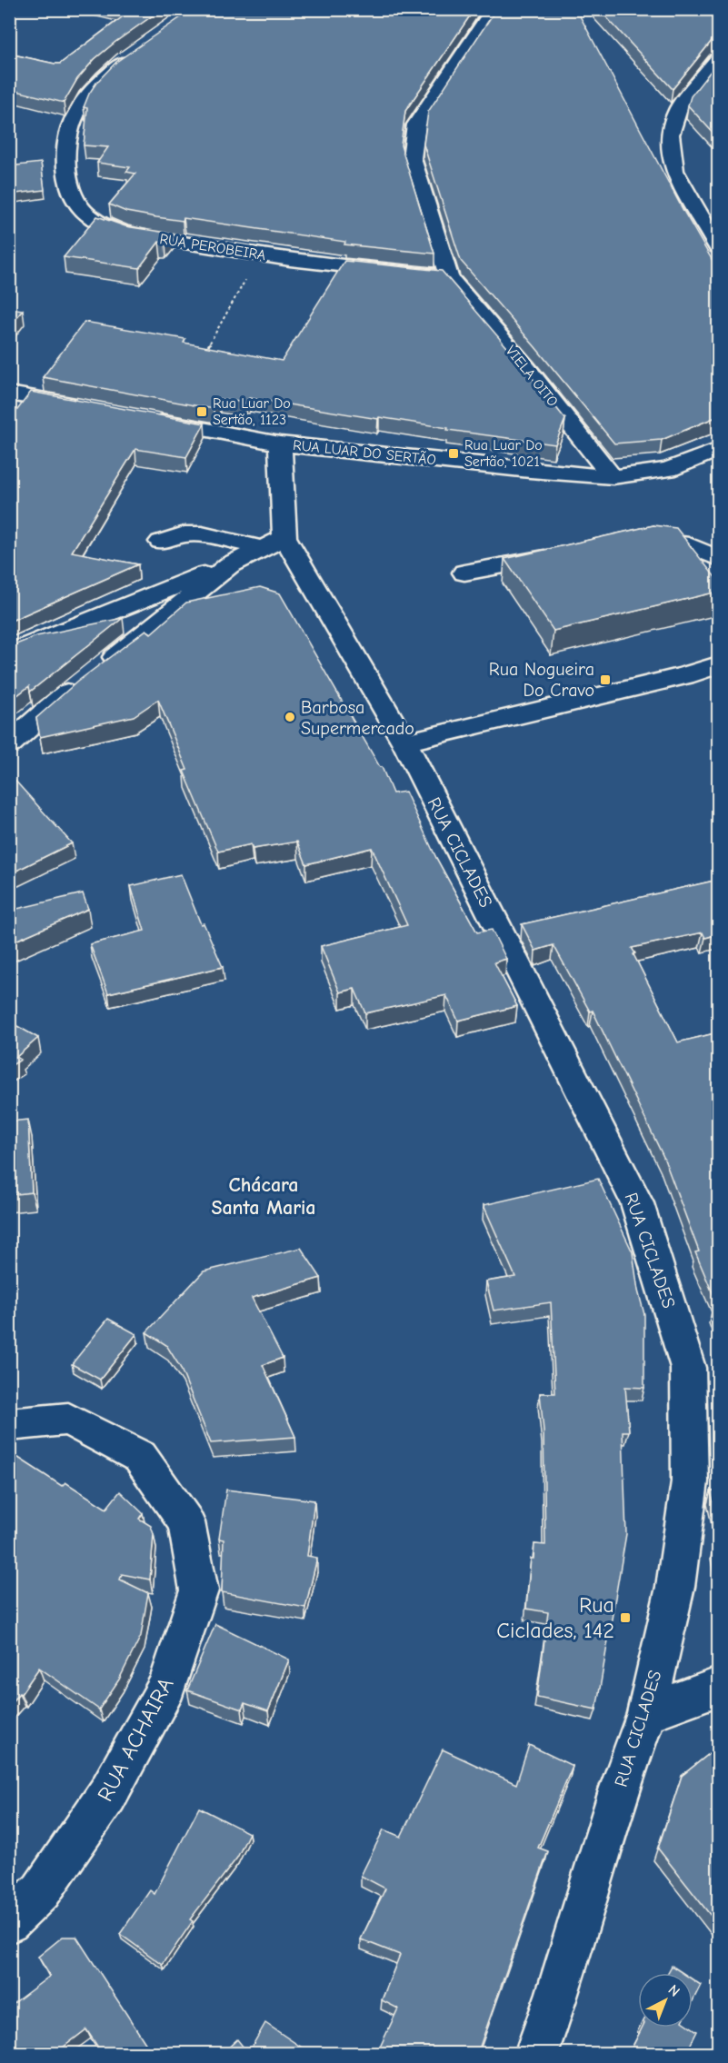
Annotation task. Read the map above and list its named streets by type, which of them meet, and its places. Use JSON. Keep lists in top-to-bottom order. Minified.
{"streets":{"street":["RUA PEROBEIRA","VIELA OITO","RUA LUAR DO SERTÃO","RUA CICLADES","RUA ACHAIRA"]},"crossings":[["RUA PEROBEIRA","VIELA OITO"],["VIELA OITO","RUA LUAR DO SERTÃO"],["RUA LUAR DO SERTÃO","RUA CICLADES"]],"districts":["Chácara Santa Maria"],"places":{"transit":["Rua Luar Do Sertão, 1123","Rua Luar Do Sertão, 1021","Rua Nogueira Do Cravo","Rua Ciclades, 142"],"other":["Barbosa Supermercado"]},"north":"top right"}
